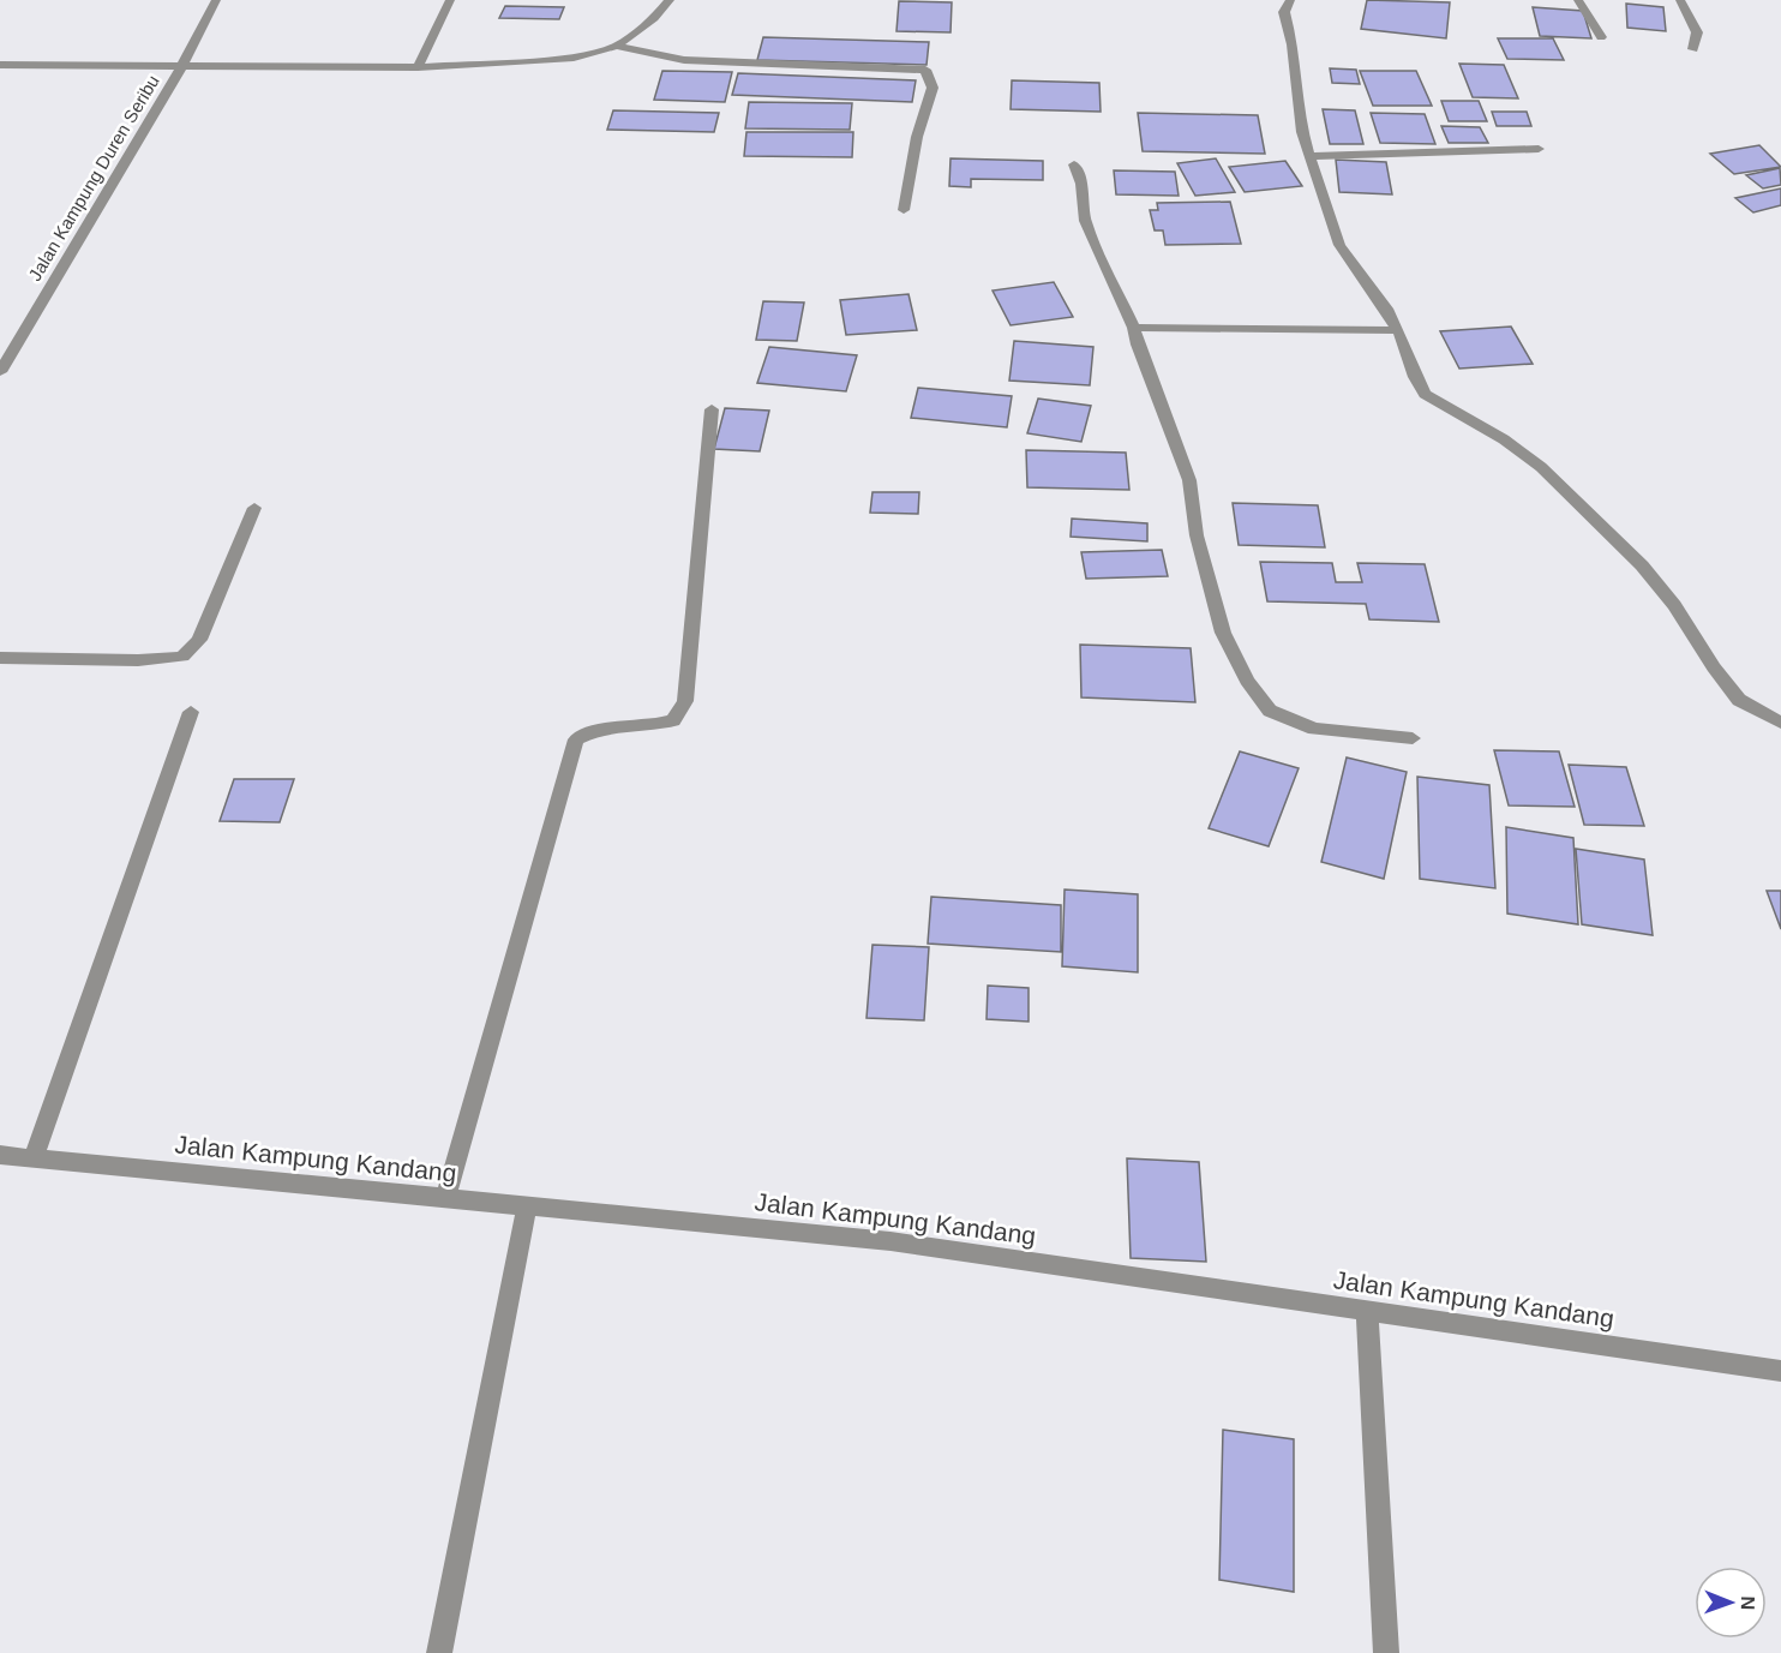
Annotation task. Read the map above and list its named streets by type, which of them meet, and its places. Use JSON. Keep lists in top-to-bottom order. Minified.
{"streets":{"street":["Jalan Kampung Duren Seribu","Jalan Kampung Kandang"]},"north":"right"}
